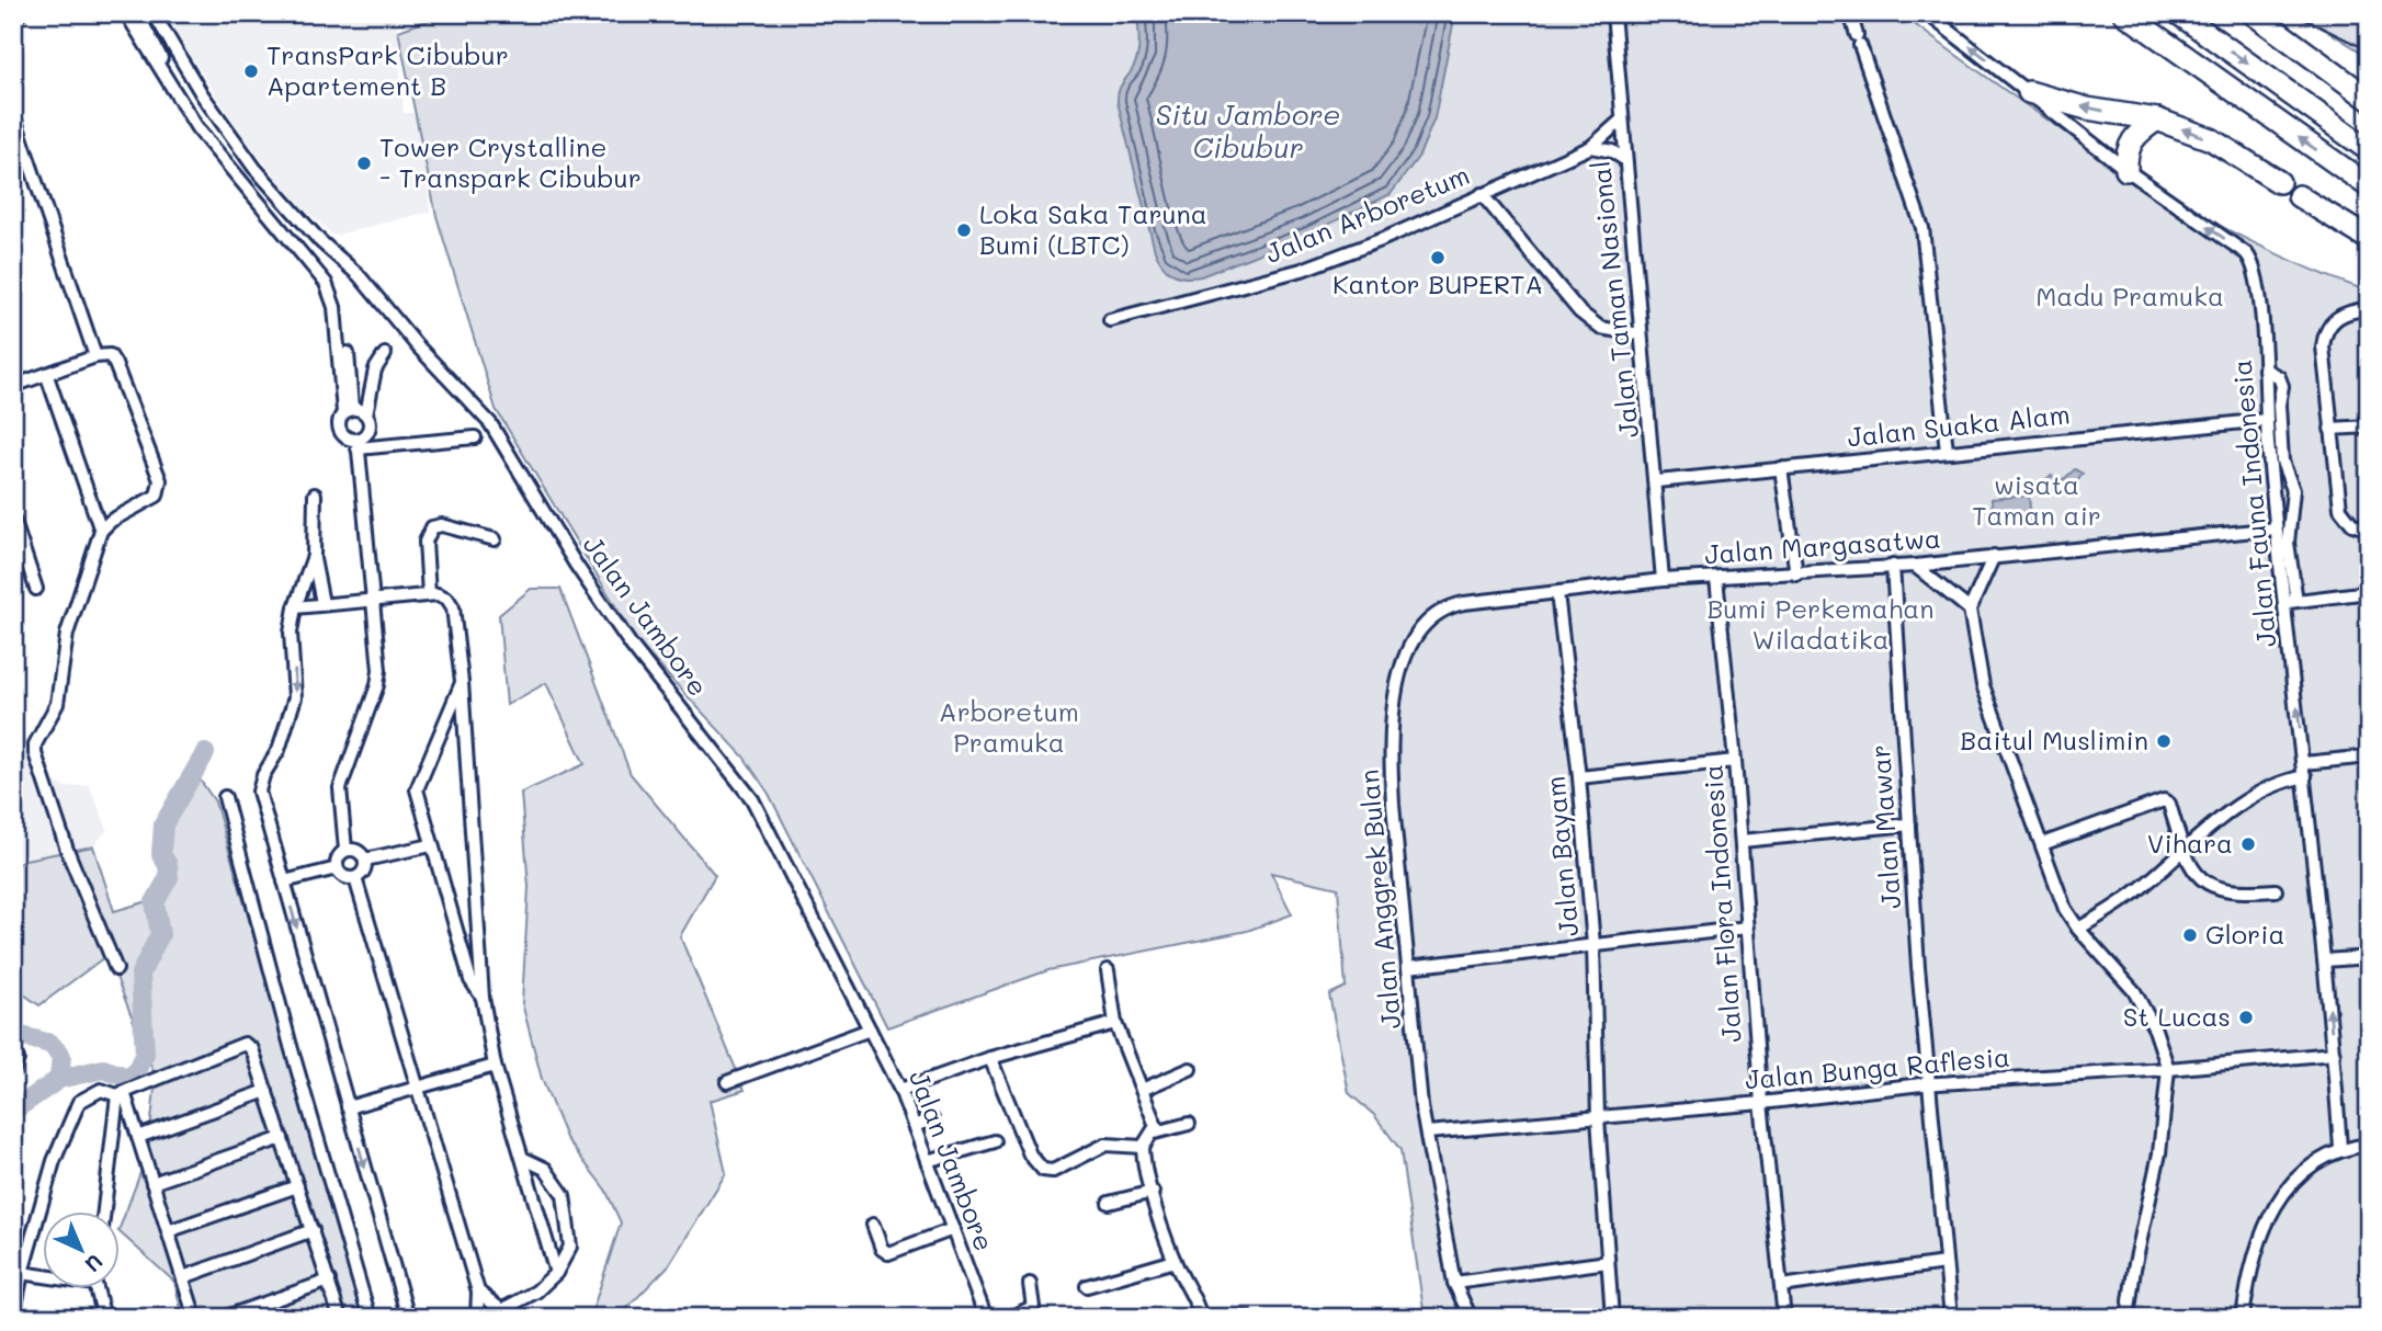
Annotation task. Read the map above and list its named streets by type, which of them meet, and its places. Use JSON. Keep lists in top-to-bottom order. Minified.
{"streets":{"street":["Jalan Arboretum","Jalan Taman Nasional","Jalan Suaka Alam","Jalan Fauna Indonesia","Jalan Margasatwa","Jalan Jambore","Jalan Mawar","Jalan Bayam","Jalan Anggrek Bulan","Jalan Flora Indonesia","Jalan Bunga Raflesia"]},"crossings":[["Jalan Arboretum","Jalan Taman Nasional"],["Jalan Taman Nasional","Jalan Suaka Alam"],["Jalan Taman Nasional","Jalan Margasatwa"],["Jalan Suaka Alam","Jalan Fauna Indonesia"],["Jalan Fauna Indonesia","Jalan Margasatwa"],["Jalan Fauna Indonesia","Jalan Bunga Raflesia"],["Jalan Margasatwa","Jalan Mawar"],["Jalan Margasatwa","Jalan Bayam"],["Jalan Margasatwa","Jalan Anggrek Bulan"],["Jalan Margasatwa","Jalan Flora Indonesia"],["Jalan Mawar","Jalan Bunga Raflesia"],["Jalan Bayam","Jalan Anggrek Bulan"],["Jalan Bayam","Jalan Bunga Raflesia"],["Jalan Anggrek Bulan","Jalan Bunga Raflesia"],["Jalan Flora Indonesia","Jalan Bunga Raflesia"]],"one_way":["Jalan Fauna Indonesia"],"water":["Situ Jambore Cibubur"],"parks":["Madu Pramuka","wisata Taman air","Bumi Perkemahan Wiladatika","Arboretum Pramuka"],"places":["TransPark Cibubur Apartement B","Tower Crystalline - Transpark Cibubur","Loka Saka Taruna Bumi (LBTC)","Kantor BUPERTA","Baitul Muslimin","Vihara","Gloria","St Lucas"],"north":"bottom right"}
